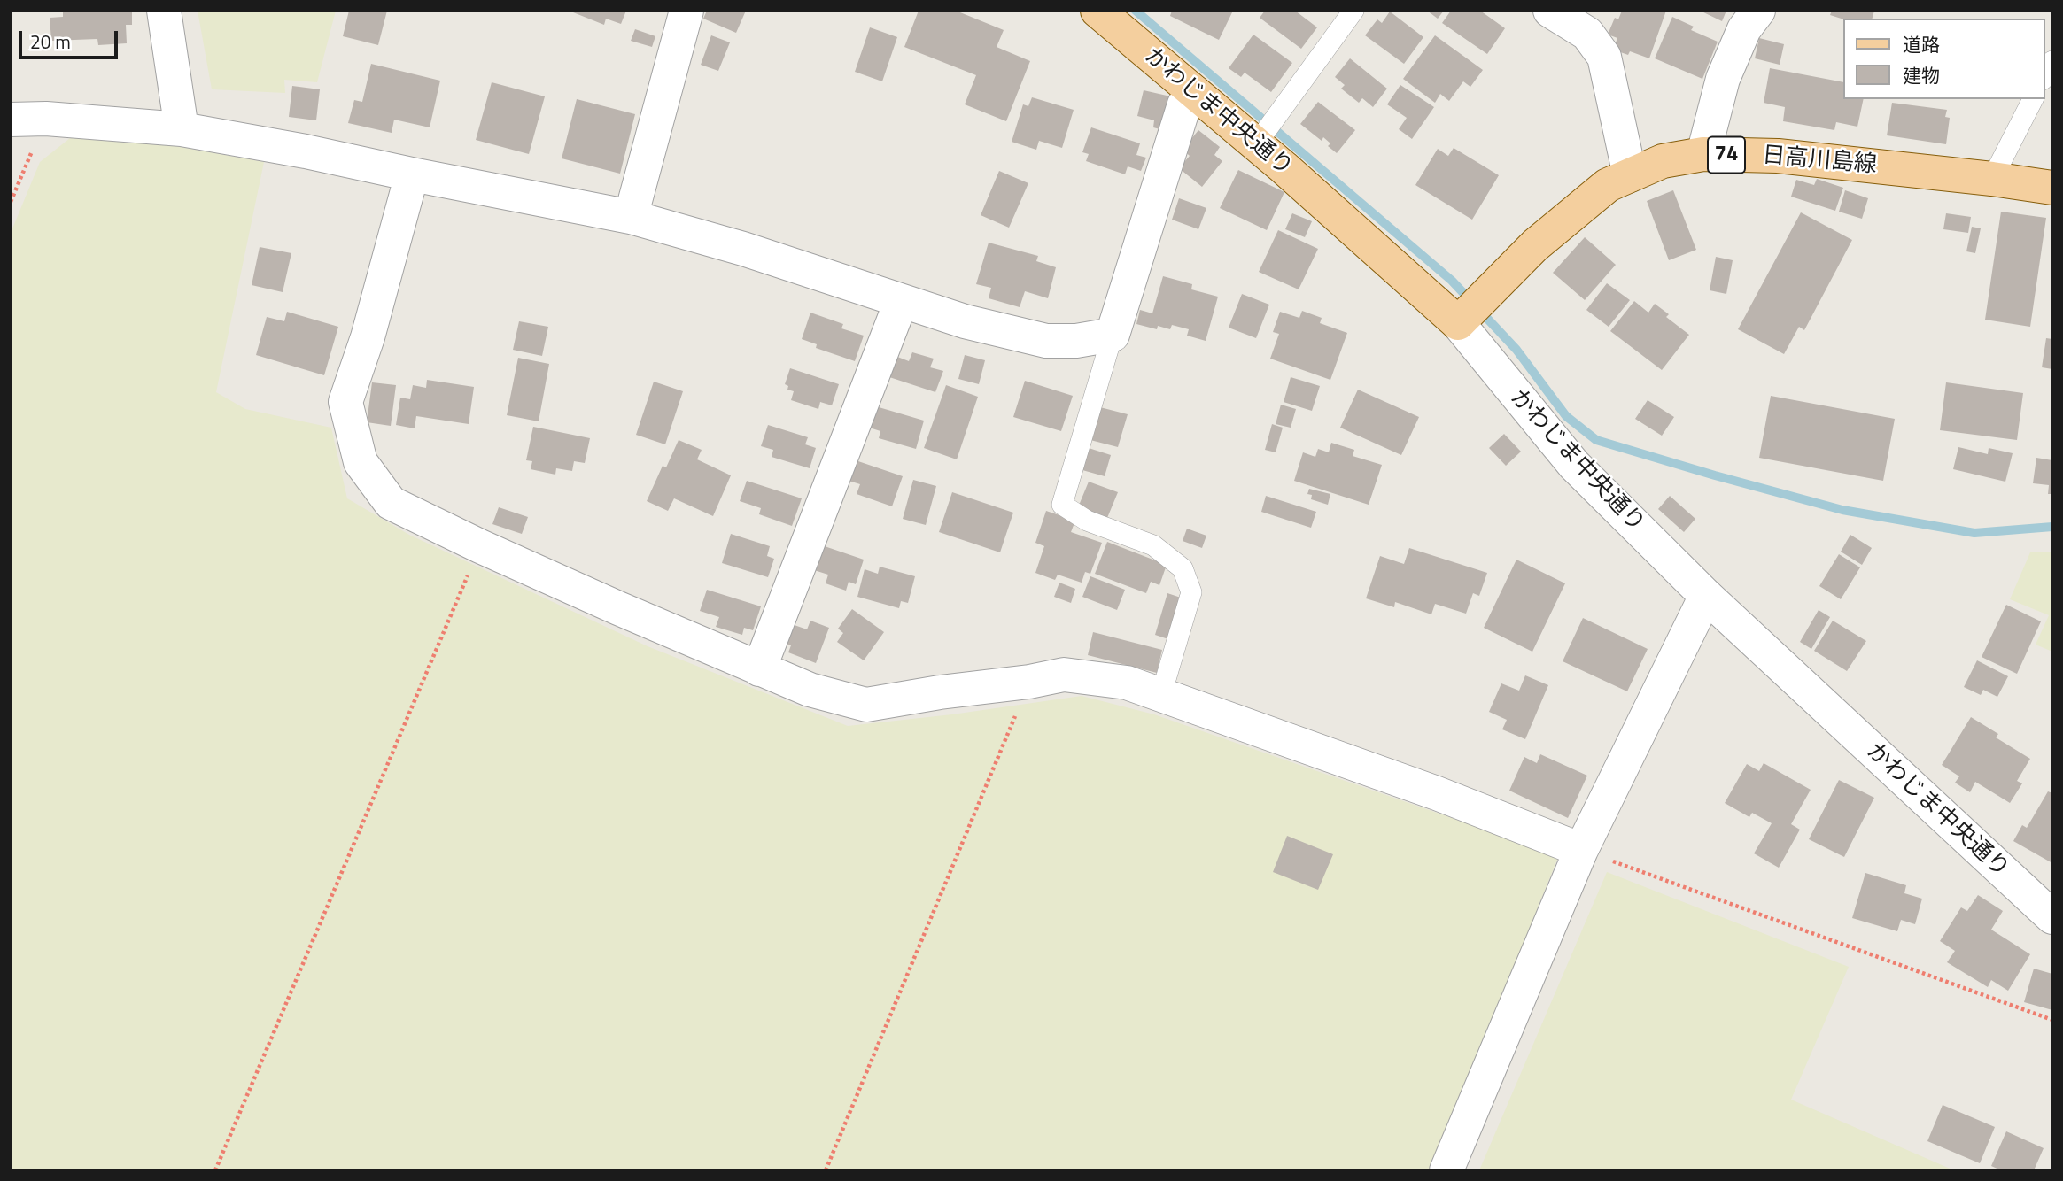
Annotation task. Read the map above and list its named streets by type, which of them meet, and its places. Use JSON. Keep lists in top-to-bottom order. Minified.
{"streets":{"main road":["かわじま中央通り","74","日高川島線"]},"crossings":[["かわじま中央通り","日高川島線"]],"legend":["道路","建物"],"scale_bar":"20 m"}
